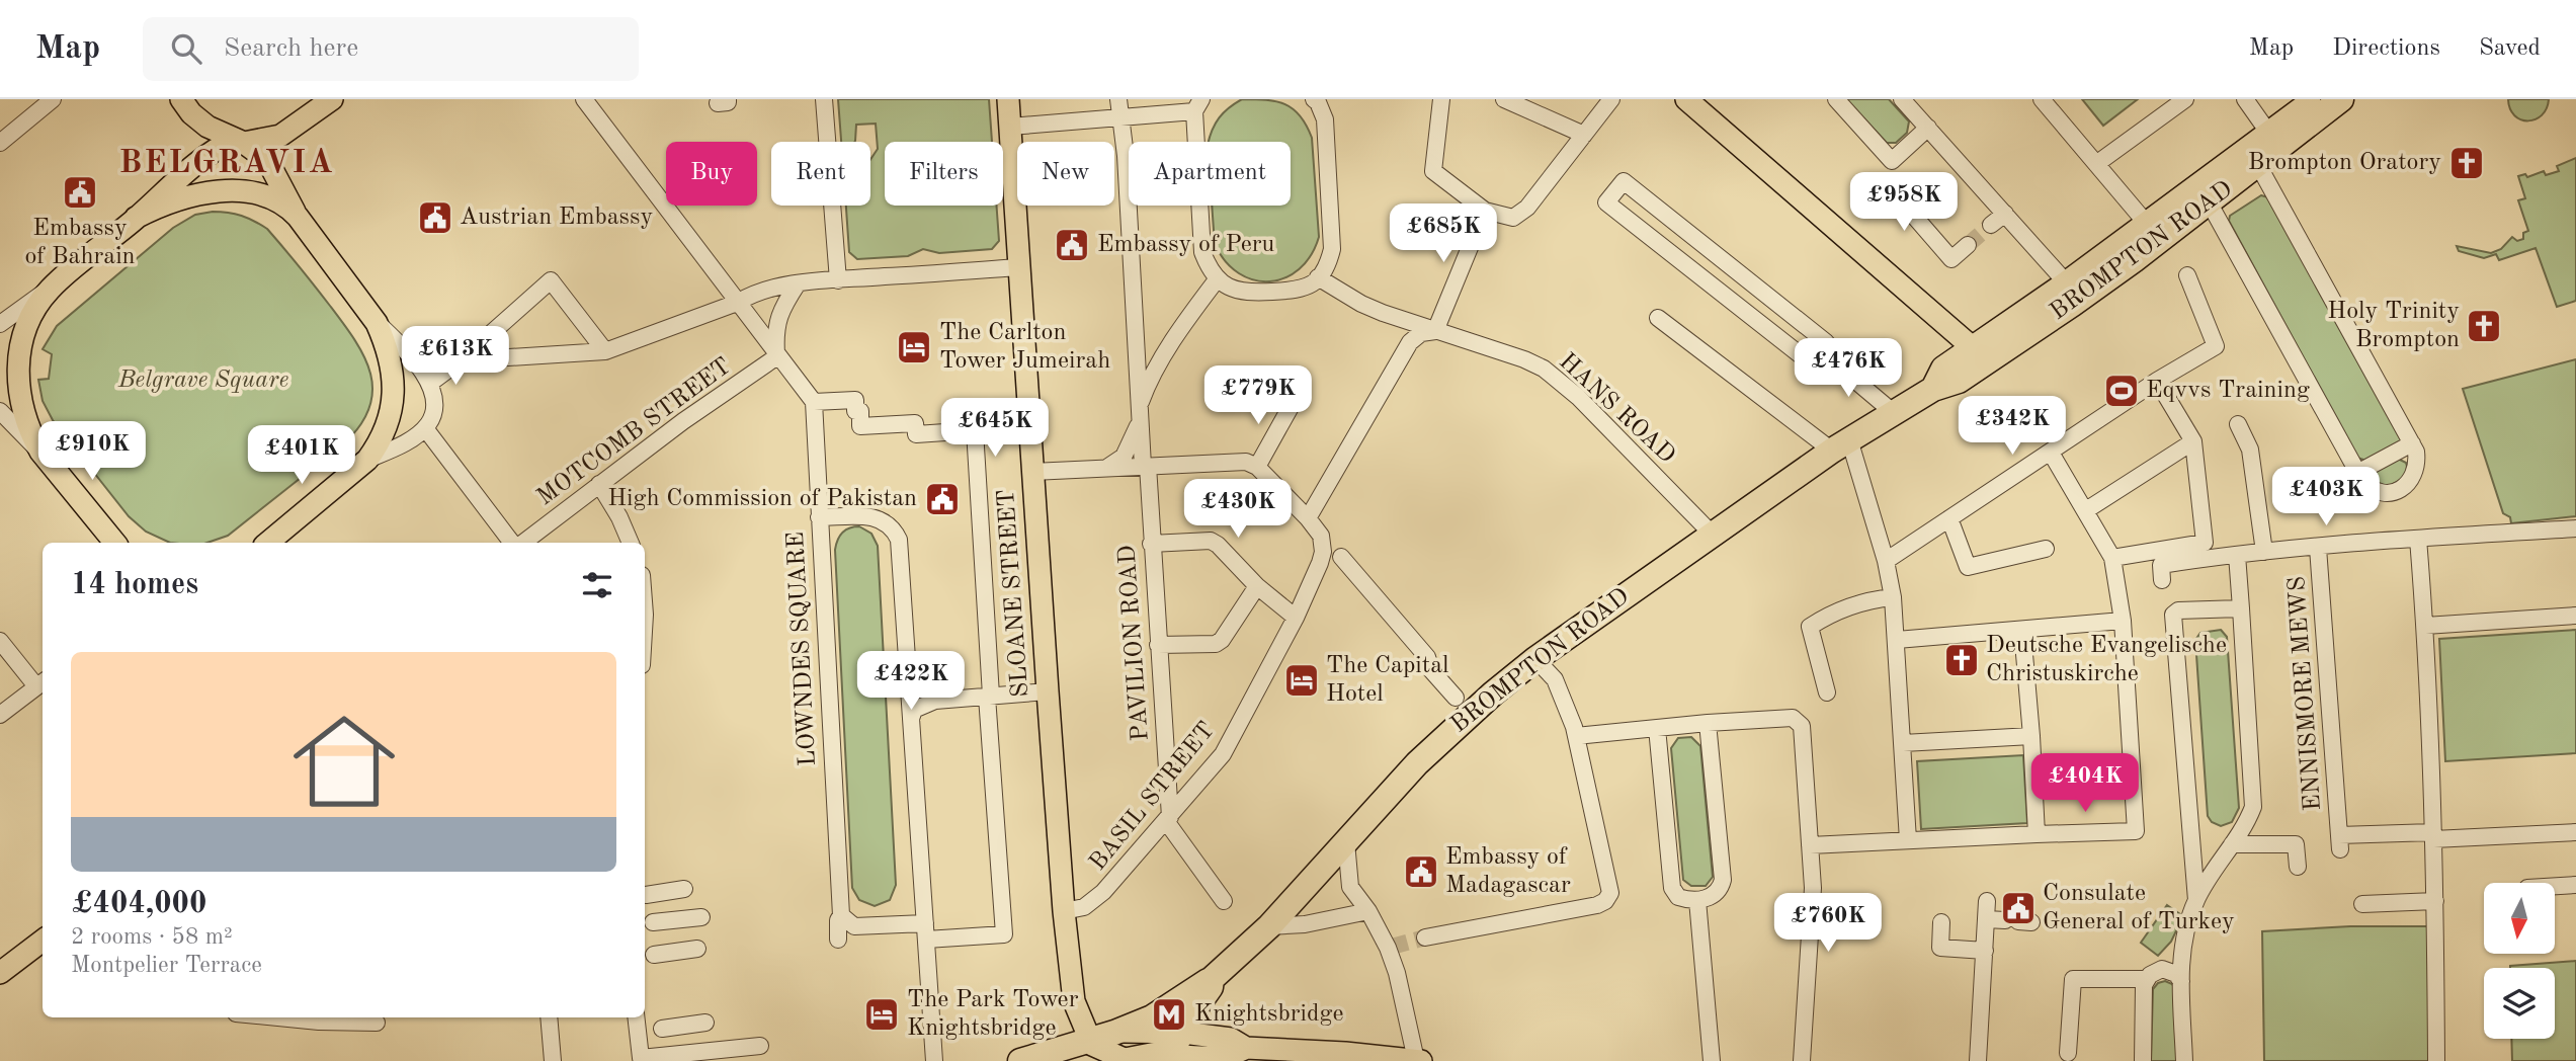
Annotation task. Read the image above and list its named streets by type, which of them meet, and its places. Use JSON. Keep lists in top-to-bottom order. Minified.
{"streets":{"highway":["BROMPTON ROAD"],"main road":["SLOANE STREET"],"street":["HANS ROAD","MOTCOMB STREET","PAVILION ROAD","LOWNDES SQUARE","ENNISMORE MEWS","BASIL STREET"]},"crossings":[["BROMPTON ROAD","HANS ROAD"],["SLOANE STREET","BASIL STREET"],["PAVILION ROAD","BASIL STREET"]],"districts":["BELGRAVIA"],"parks":["Belgrave Square"],"places":{"church":["Brompton Oratory","Holy Trinity Brompton","Deutsche Evangelische Christuskirche"],"public building":["Embassy of Bahrain","Austrian Embassy","Embassy of Peru","High Commission of Pakistan","Embassy of Madagascar","Consulate General of Turkey"],"hotel":["The Carlton Tower Jumeirah","The Capital Hotel","The Park Tower Knightsbridge"],"sports":["Eqvvs Training"],"metro station":["Knightsbridge"]},"north":"bottom","page":{"header":"Map","search":"Search here","nav":["Map","Directions","Saved"],"chip":["Buy","Rent","Filters","New","Apartment"],"price":["£958K","£685K","£613K","£476K","£779K","£342K","£645K","£910K","£401K","£403K","£430K","£422K","£404K","£760K"],"heading":"14 homes","list":[{"name":"£404,000","note":"2 rooms · 58 m² · Montpelier Terrace"}]}}
